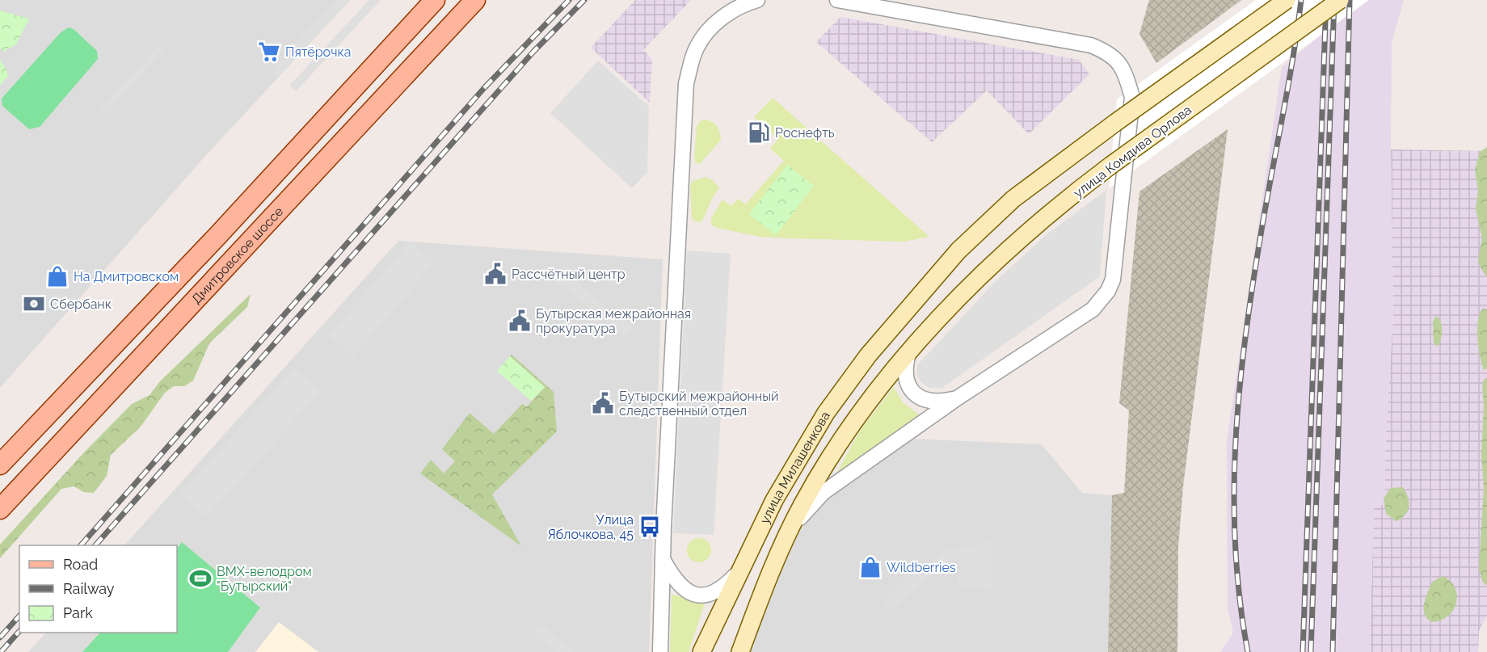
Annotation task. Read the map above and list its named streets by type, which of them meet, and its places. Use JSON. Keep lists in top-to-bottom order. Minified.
{"streets":{"main road":["улица Комдива Орлова","Дмитровское шоссе","улица Милашенкова"]},"crossings":[["улица Комдива Орлова","улица Милашенкова"]],"places":{"supermarket":["Пятёрочка"],"fuel station":["Роснефть"],"public building":["Рассчётный центр","Бутырская межрайонная прокуратура","Бутырский межрайонный следственный отдел"],"shop":["На Дмитровском","Wildberries"],"bank":["Сбербанк"],"bus stop":["Улица Яблочкова, 45"],"sports":["BMX-велодром \"Бутырский\""]},"legend":["Road","Railway","Park"]}
